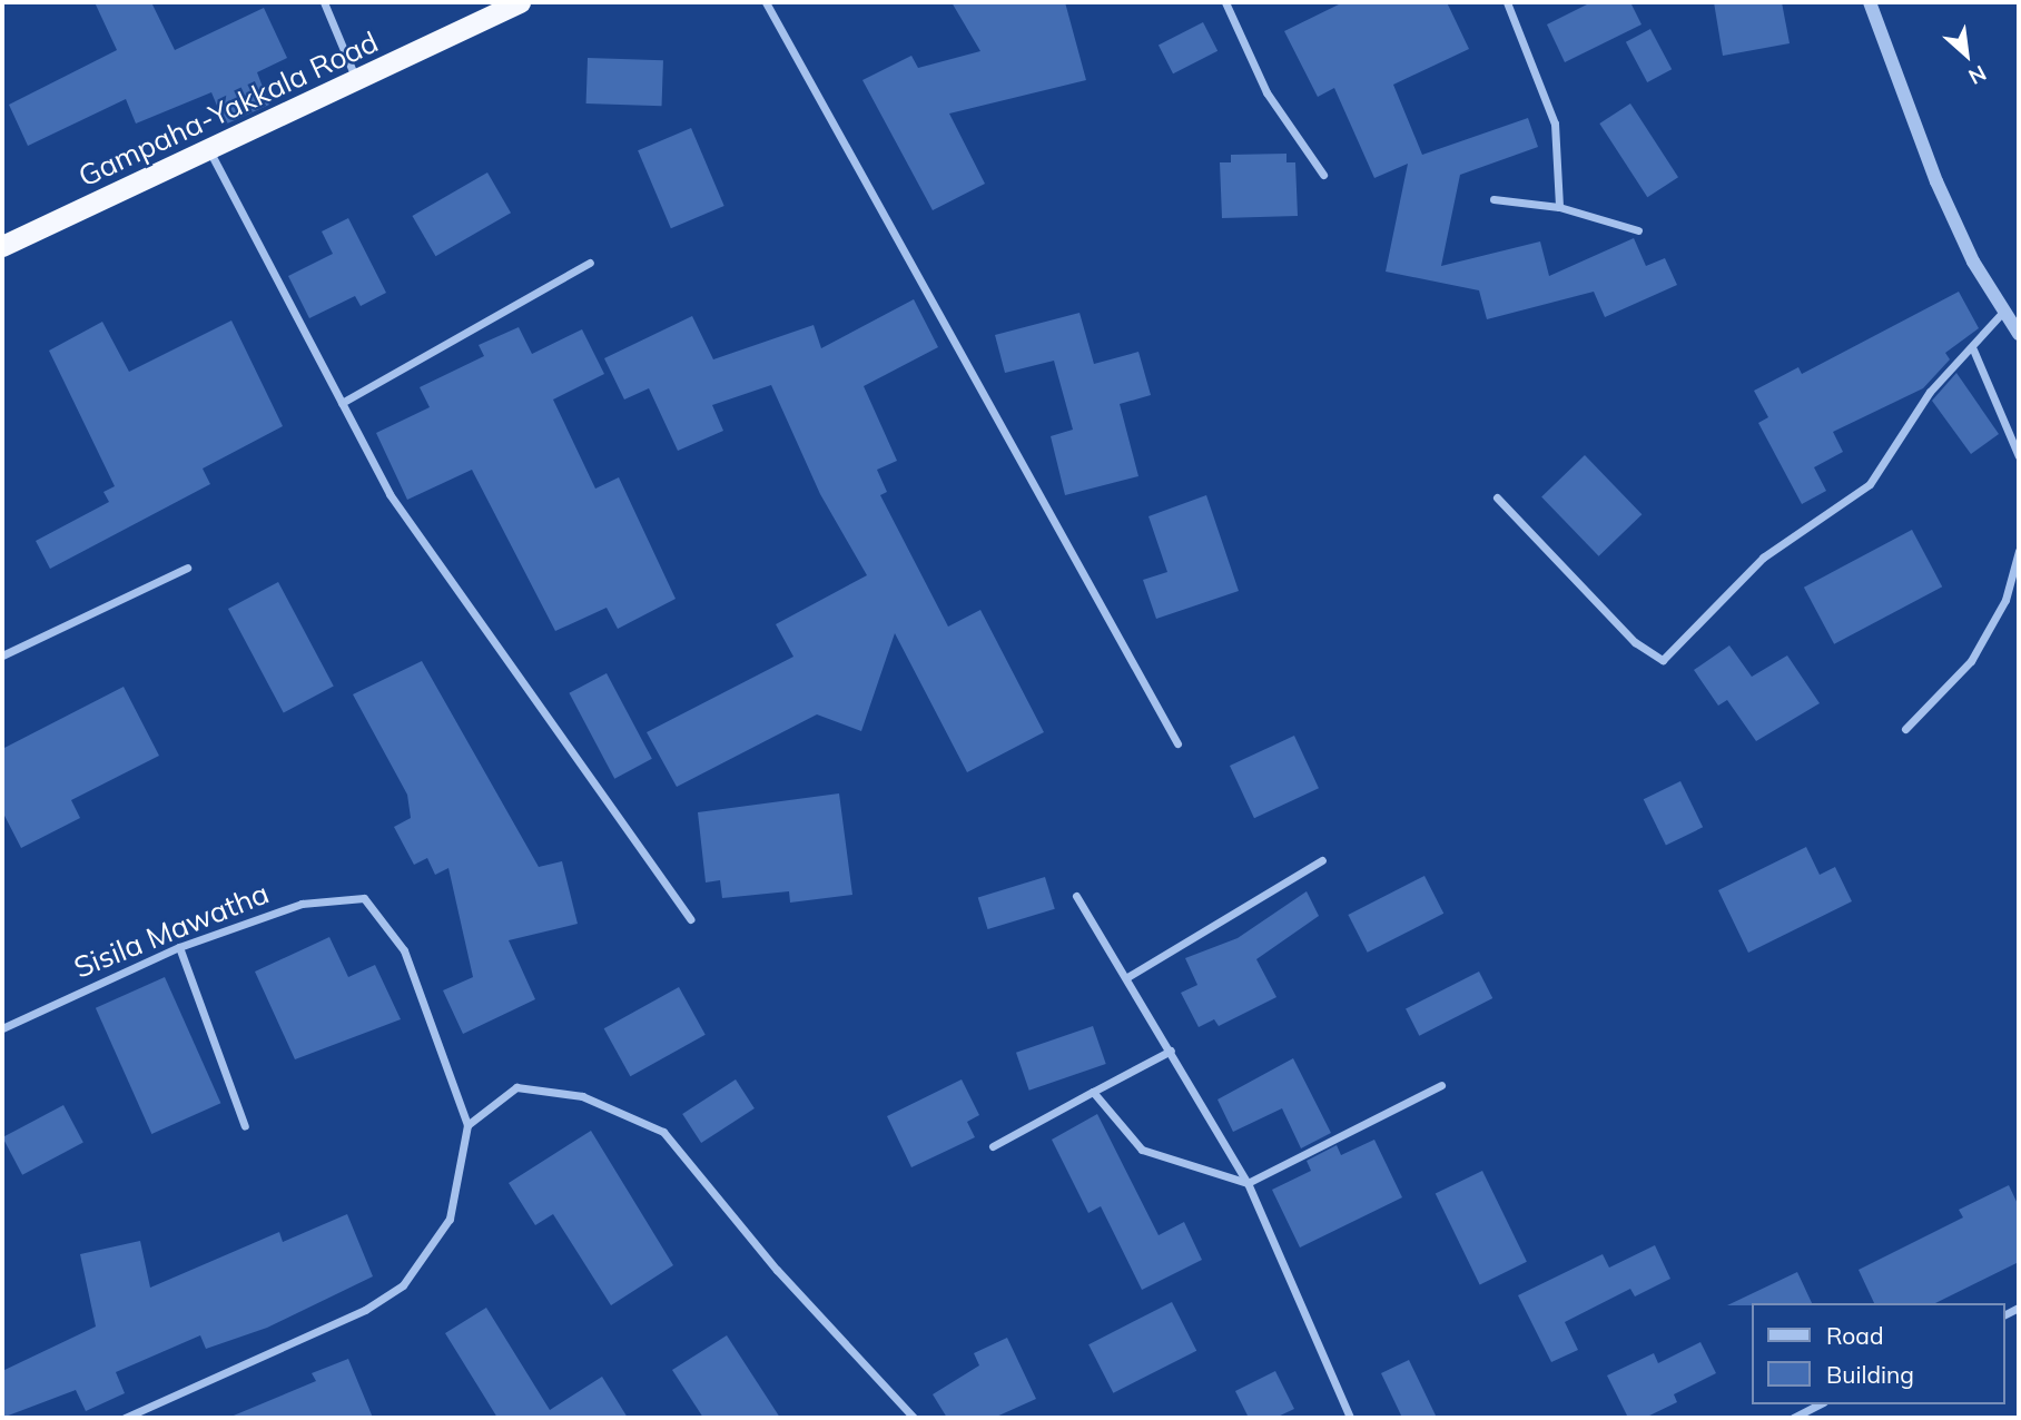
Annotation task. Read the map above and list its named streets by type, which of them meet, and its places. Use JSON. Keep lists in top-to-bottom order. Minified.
{"streets":{"highway":["Gampaha-Yakkala Road"],"street":["Sisila Mawatha"]},"legend":["Road","Building"],"north":"bottom right"}
